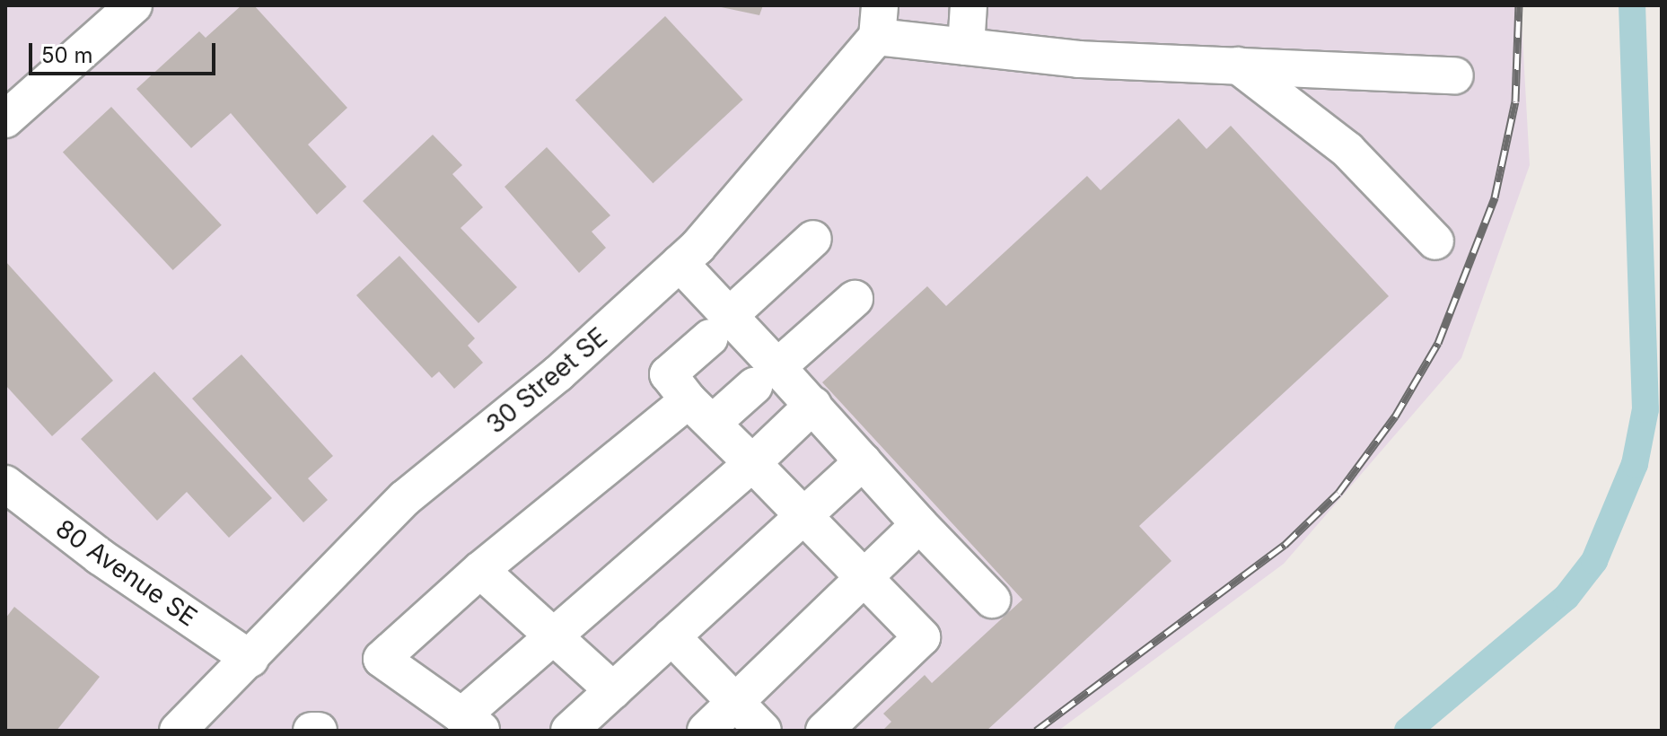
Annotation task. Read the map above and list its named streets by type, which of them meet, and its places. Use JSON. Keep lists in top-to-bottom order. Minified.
{"streets":{"street":["30 Street SE","80 Avenue SE"]},"crossings":[["30 Street SE","80 Avenue SE"]],"scale_bar":"50 m"}
